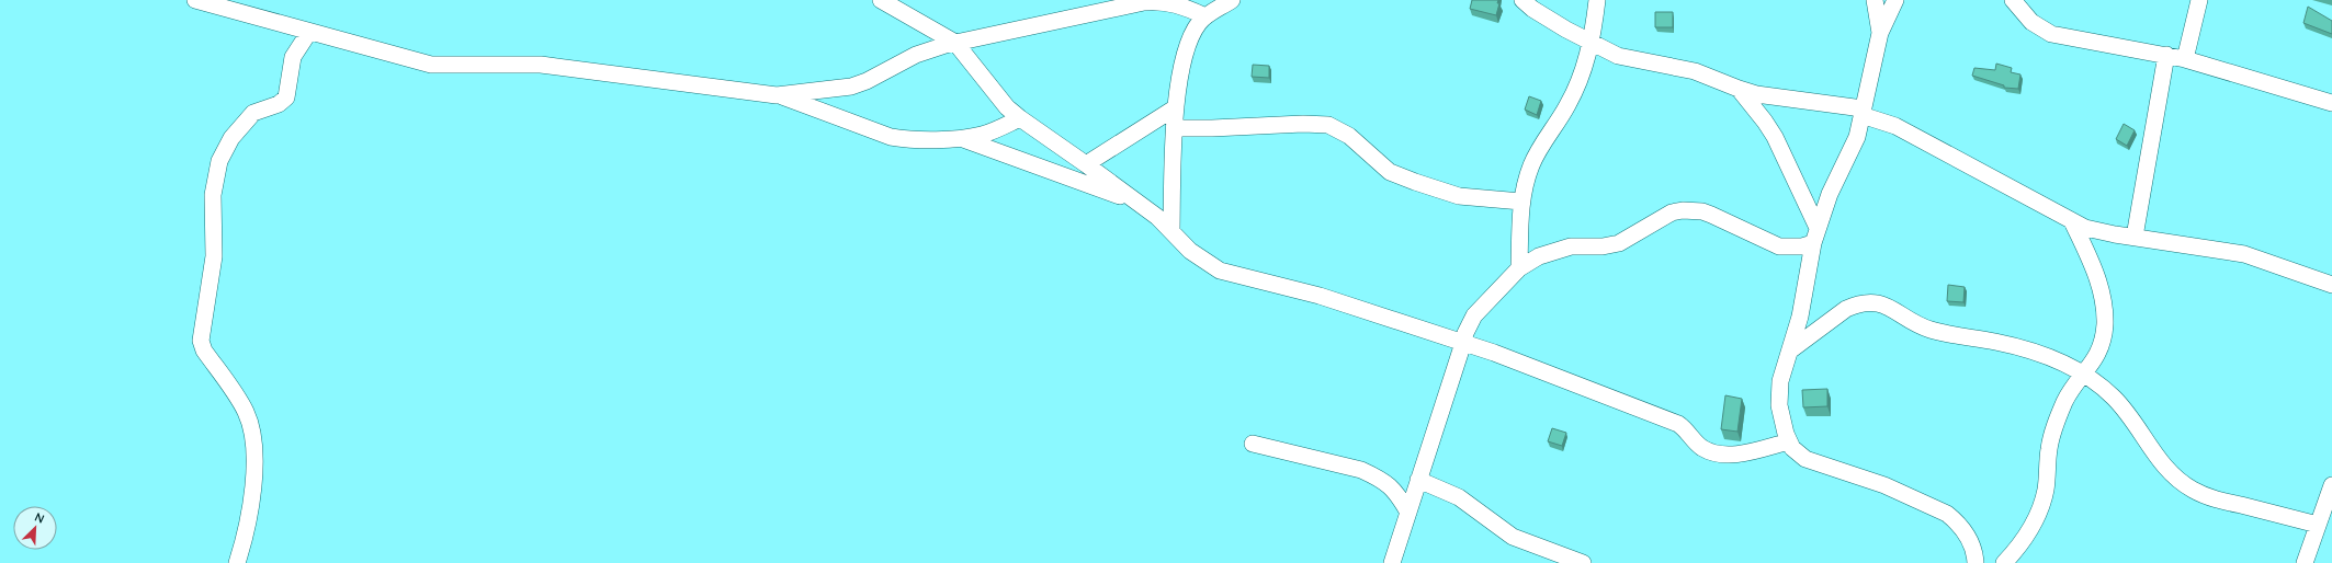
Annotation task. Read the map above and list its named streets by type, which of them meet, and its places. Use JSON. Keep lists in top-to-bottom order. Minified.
{"north":"top right"}
